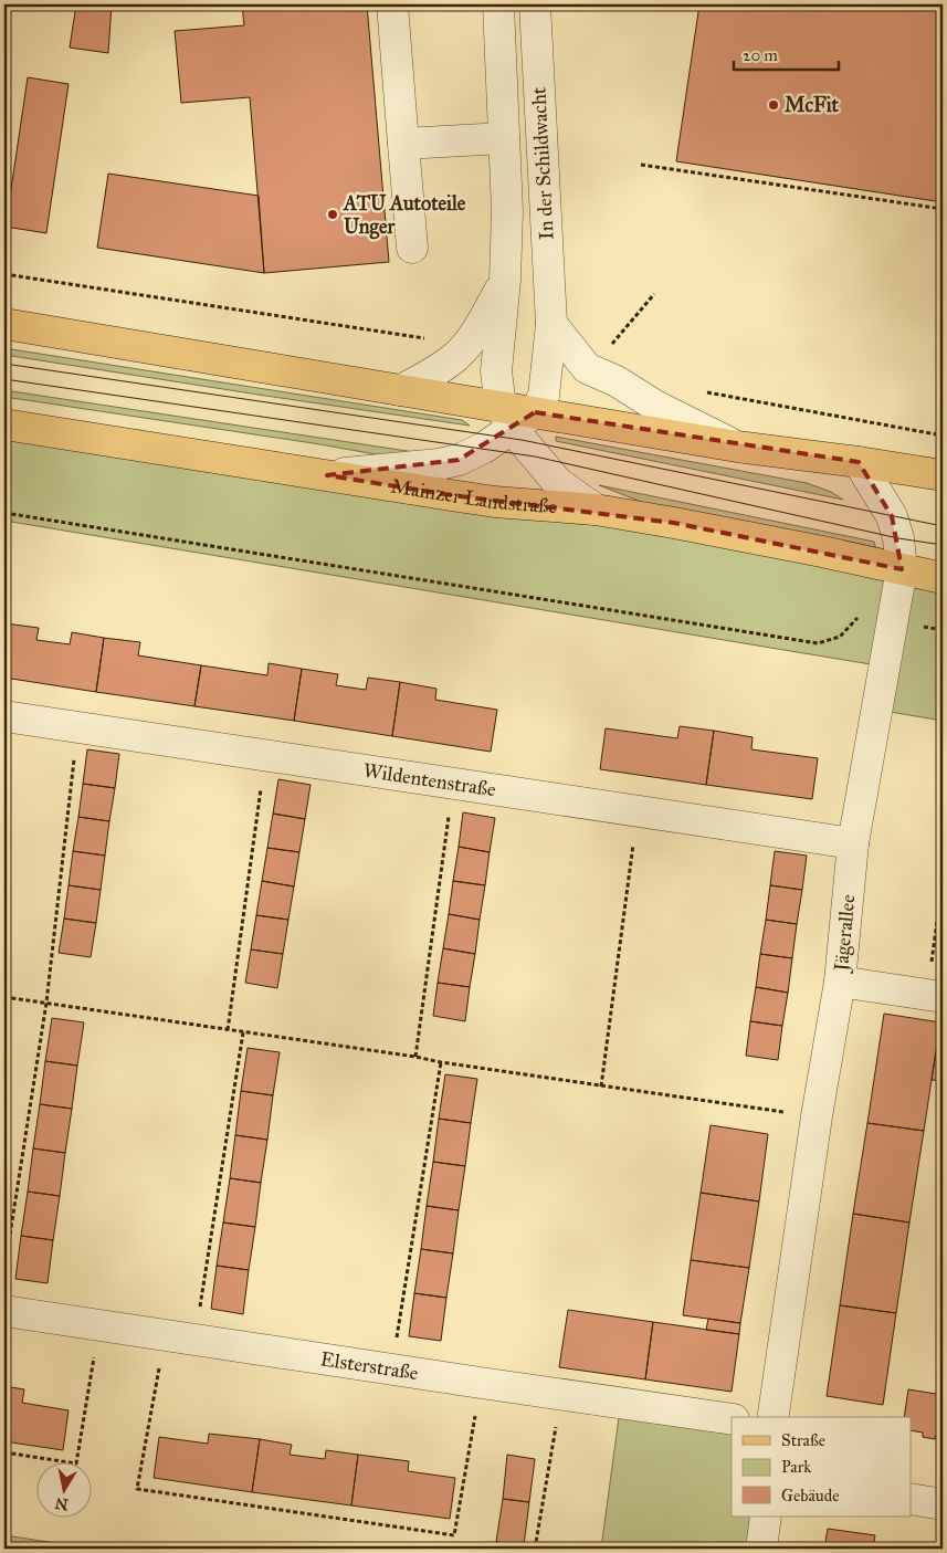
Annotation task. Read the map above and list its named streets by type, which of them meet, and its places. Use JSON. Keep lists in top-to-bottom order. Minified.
{"streets":{"main road":["Mainzer Landstraße"],"street":["In der Schildwacht","Wildentenstraße","Jägerallee","Elsterstraße"]},"crossings":[["In der Schildwacht","Mainzer Landstraße"],["Mainzer Landstraße","Jägerallee"],["Wildentenstraße","Jägerallee"]],"places":["McFit","ATU Autoteile Unger"],"legend":["Straße","Park","Gebäude"],"scale_bar":"20 m","north":"bottom"}
